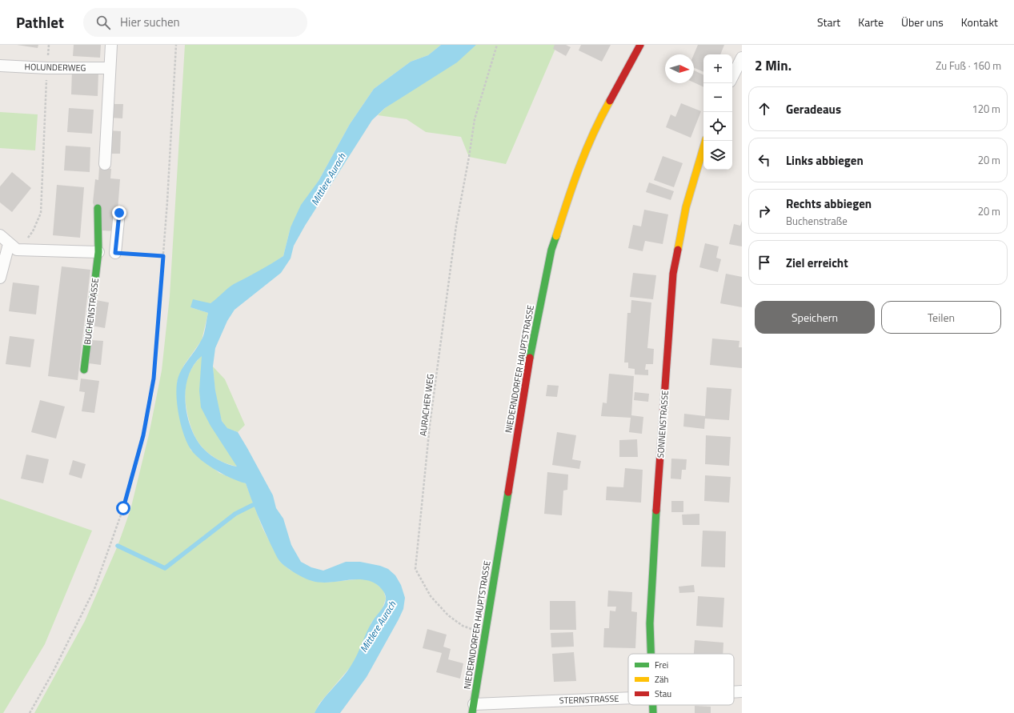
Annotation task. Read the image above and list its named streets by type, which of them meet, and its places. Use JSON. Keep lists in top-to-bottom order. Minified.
{"streets":{"street":["HOLUNDERWEG","BUCHENSTRASSE","NIEDERNDORFER HAUPTSTRASSE","SONNENSTRASSE","STERNSTRASSE"],"path":["AURACHER WEG"]},"crossings":[["NIEDERNDORFER HAUPTSTRASSE","STERNSTRASSE"]],"water":["Mittlere Aurach"],"legend":["Frei","Zäh","Stau"],"north":"right","page":{"header":"Pathlet","search":"Hier suchen","nav":["Start","Karte","Über uns","Kontakt"],"heading":["2 Min.","Zu Fuß · 160 m"],"map_buttons":["+","−"],"list":[["Geradeaus","120 m"],["Links abbiegen","20 m"],["Rechts abbiegen","Buchenstraße","20 m"],"Ziel erreicht"],"buttons":["Speichern","Teilen"]}}
